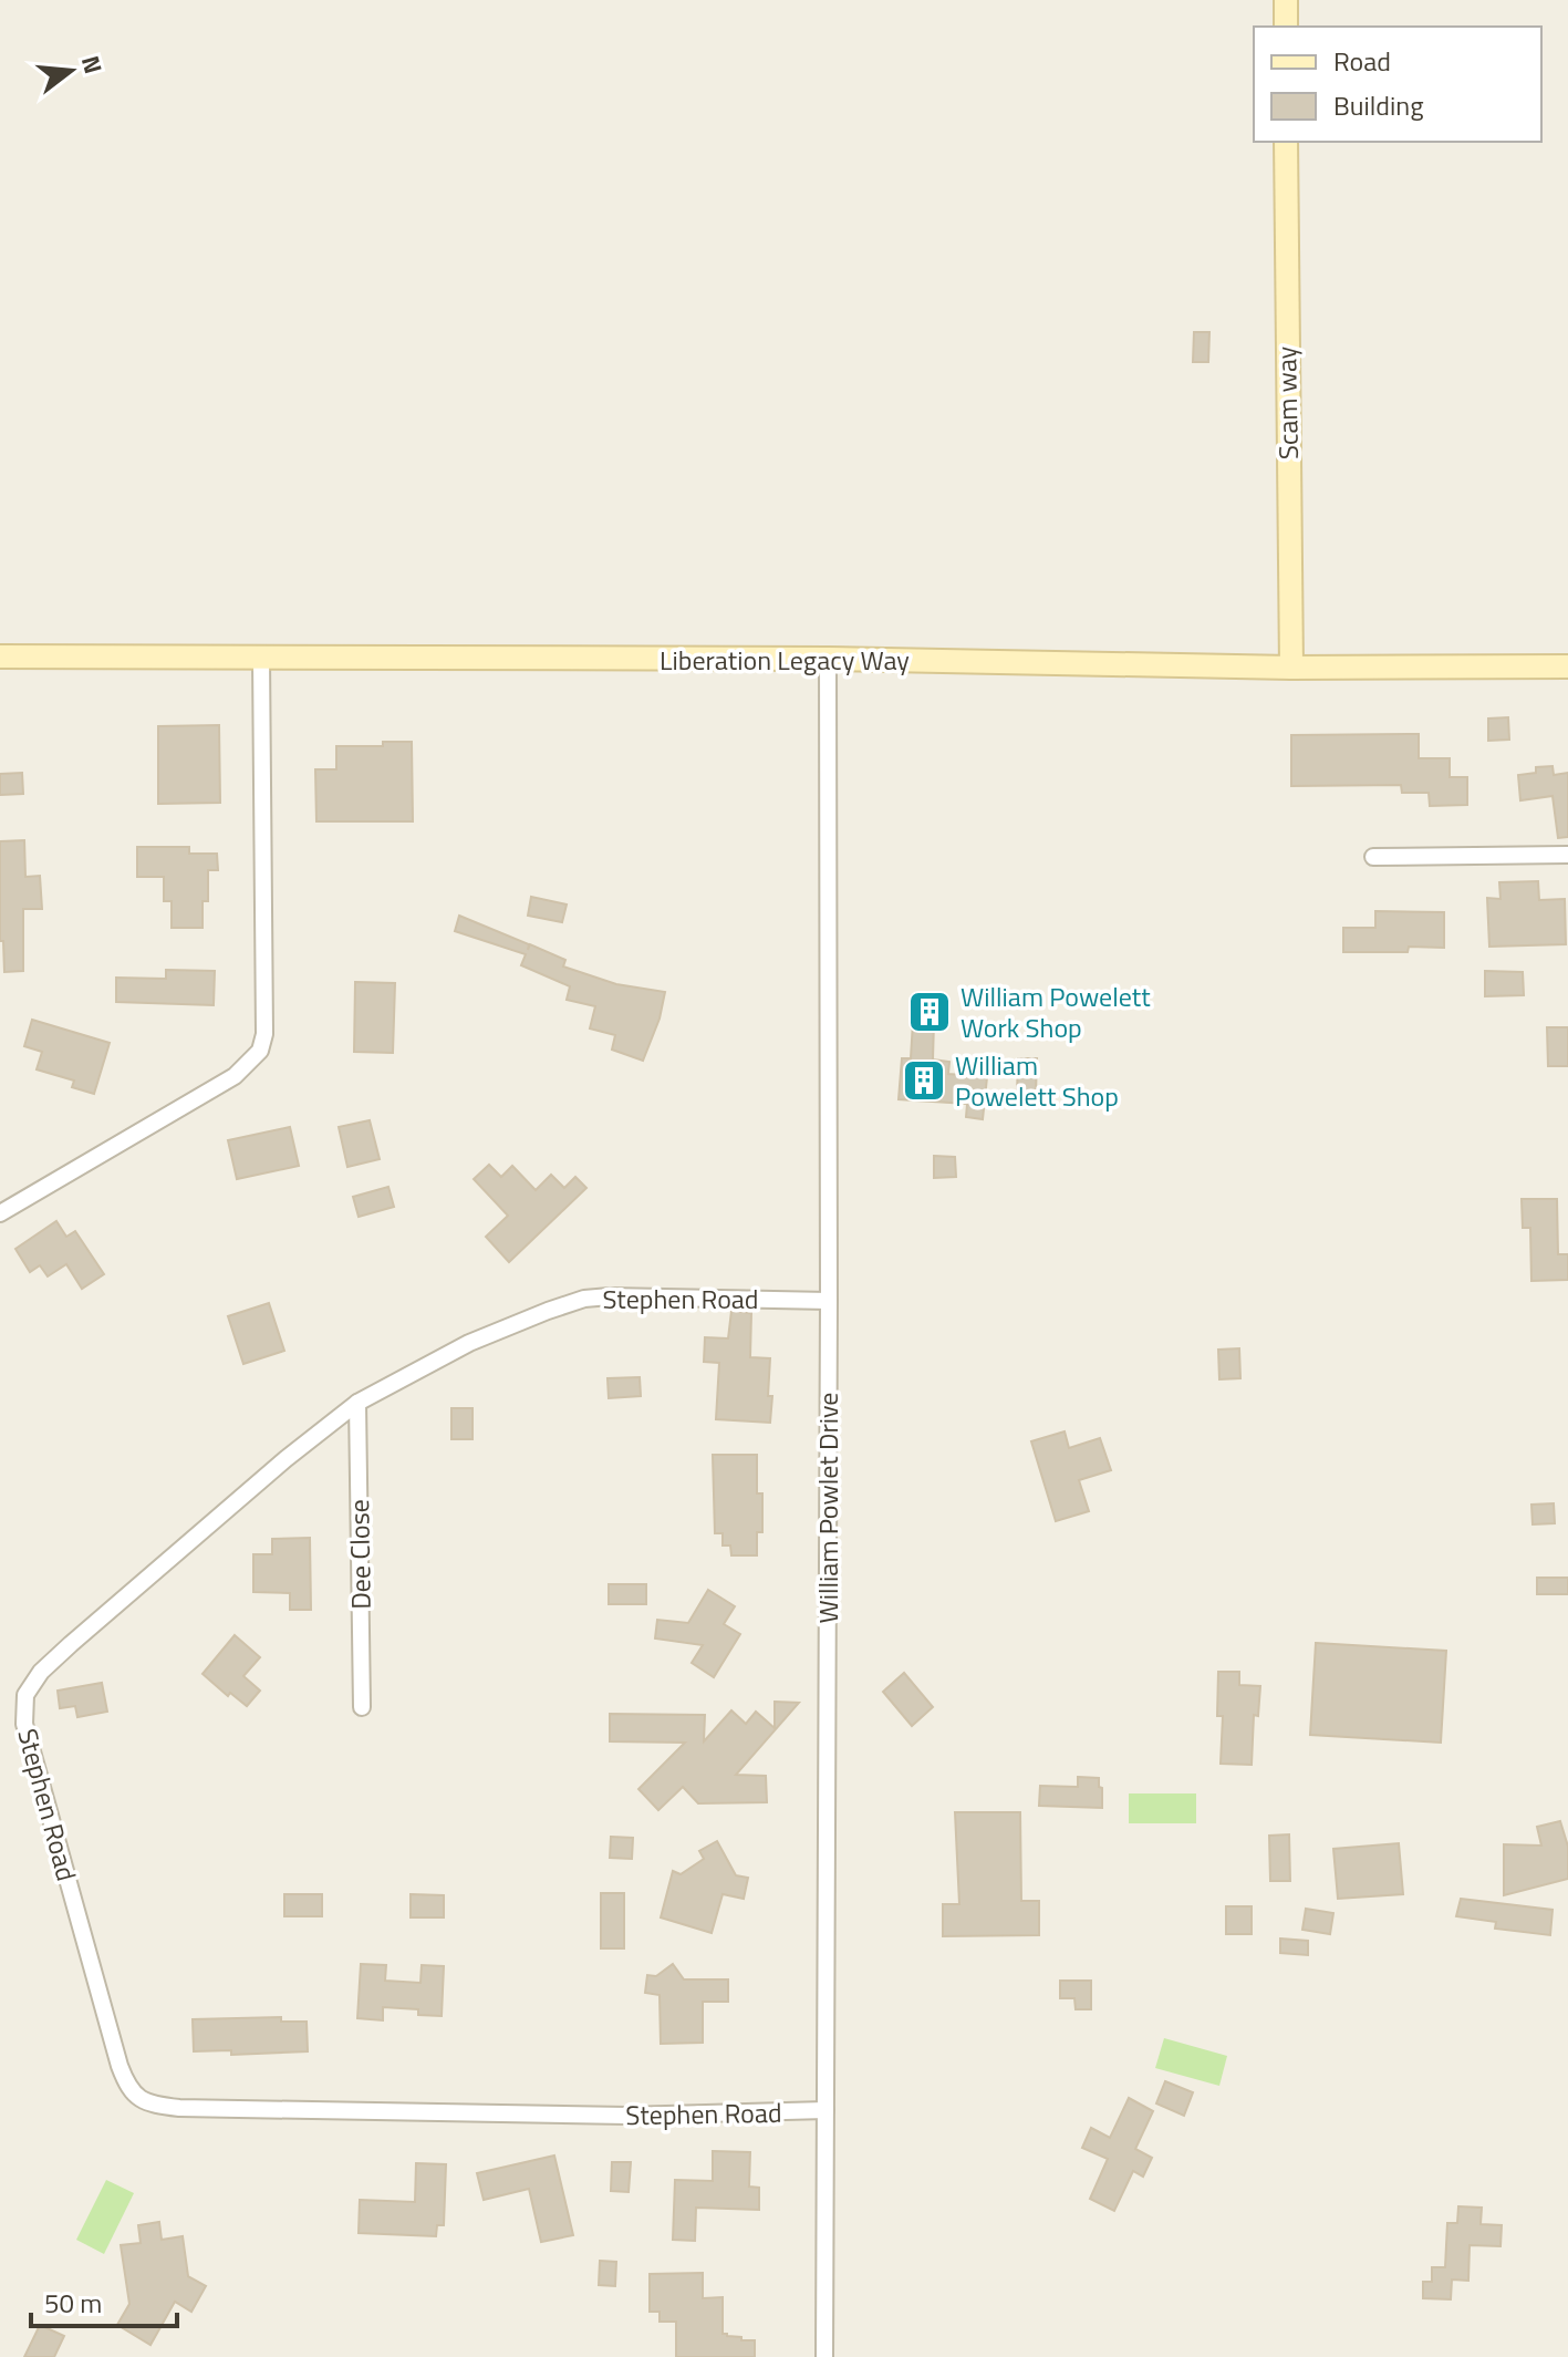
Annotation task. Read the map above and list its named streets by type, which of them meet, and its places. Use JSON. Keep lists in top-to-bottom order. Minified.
{"streets":{"main road":["Scam way","Liberation Legacy Way"],"street":["Stephen Road","William Powlet Drive","Dee Close"]},"crossings":[["Scam way","Liberation Legacy Way"],["Liberation Legacy Way","William Powlet Drive"],["Stephen Road","William Powlet Drive"],["Stephen Road","Dee Close"]],"places":{"building":["William Powelett Work Shop","William Powelett Shop"]},"legend":["Road","Building"],"scale_bar":"50 m","north":"right"}
